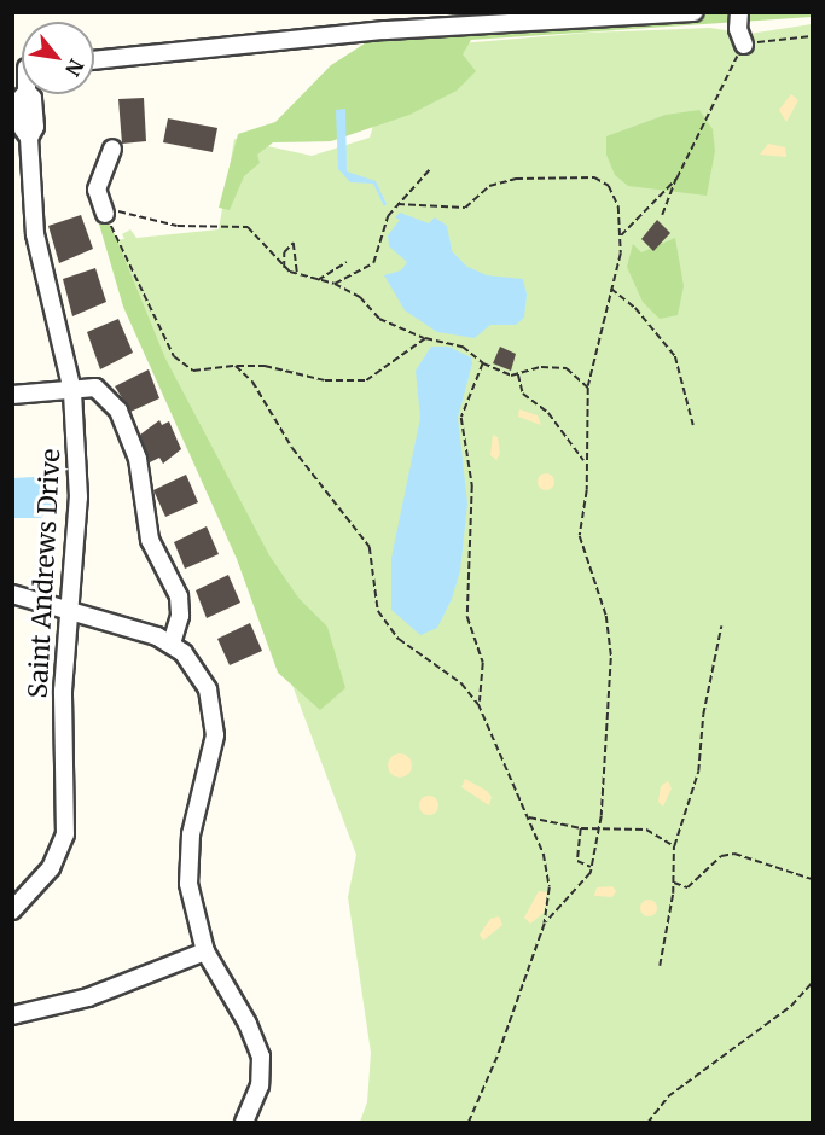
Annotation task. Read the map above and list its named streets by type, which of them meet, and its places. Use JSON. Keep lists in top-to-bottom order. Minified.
{"streets":{"street":["Saint Andrews Drive"]},"north":"bottom right"}
